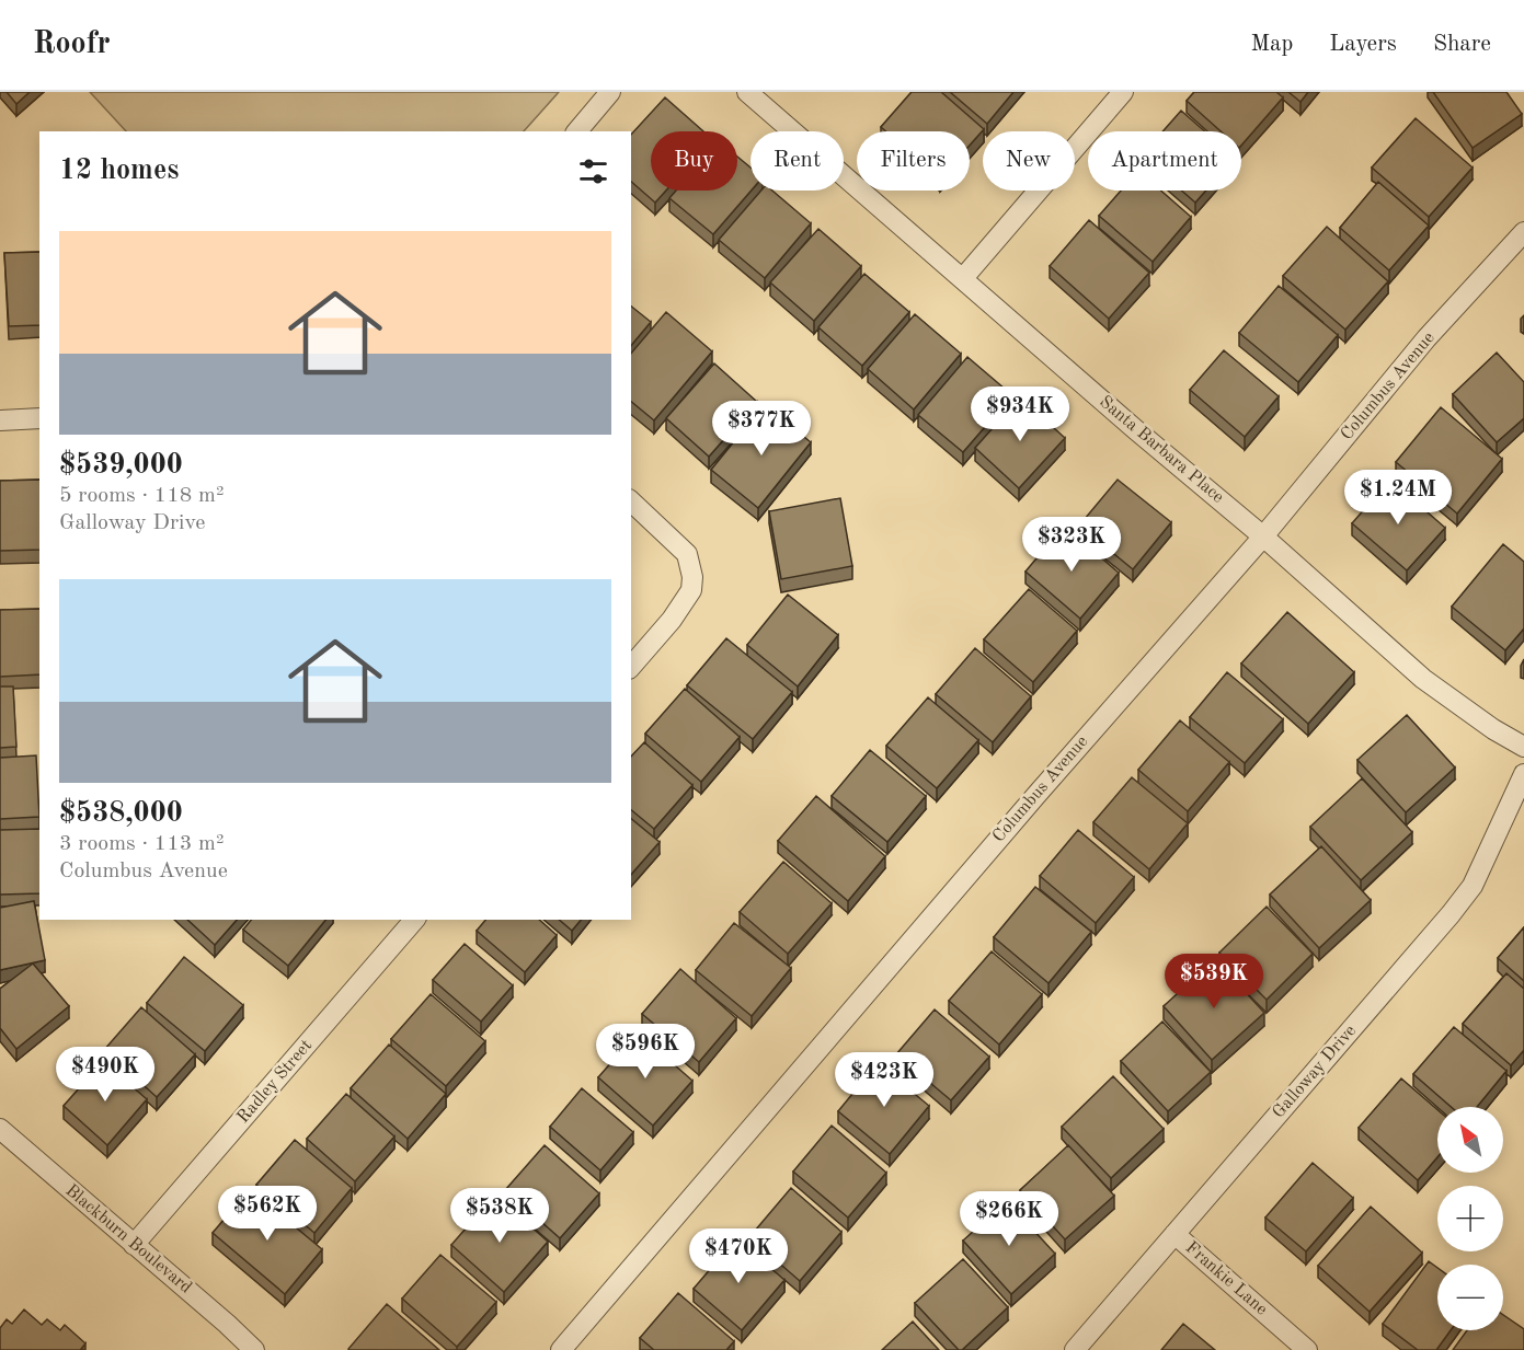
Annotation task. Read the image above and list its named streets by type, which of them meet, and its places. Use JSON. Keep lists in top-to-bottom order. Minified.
{"streets":{"street":["Columbus Avenue","Santa Barbara Place","Galloway Drive","Radley Street","Blackburn Boulevard","Frankie Lane"]},"crossings":[["Columbus Avenue","Santa Barbara Place"],["Galloway Drive","Frankie Lane"],["Radley Street","Blackburn Boulevard"]],"north":"top left","page":{"header":"Roofr","nav":["Map","Layers","Share"],"chip":["Buy","Rent","Filters","New","Apartment"],"heading":"12 homes","list":[{"name":"$539,000","note":"5 rooms · 118 m² · Galloway Drive"},{"name":"$538,000","note":"3 rooms · 113 m² · Columbus Avenue"}],"price":["$934K","$377K","$1.24M","$323K","$539K","$596K","$490K","$423K","$562K","$538K","$266K","$470K"],"map_buttons":["+","−"]}}
